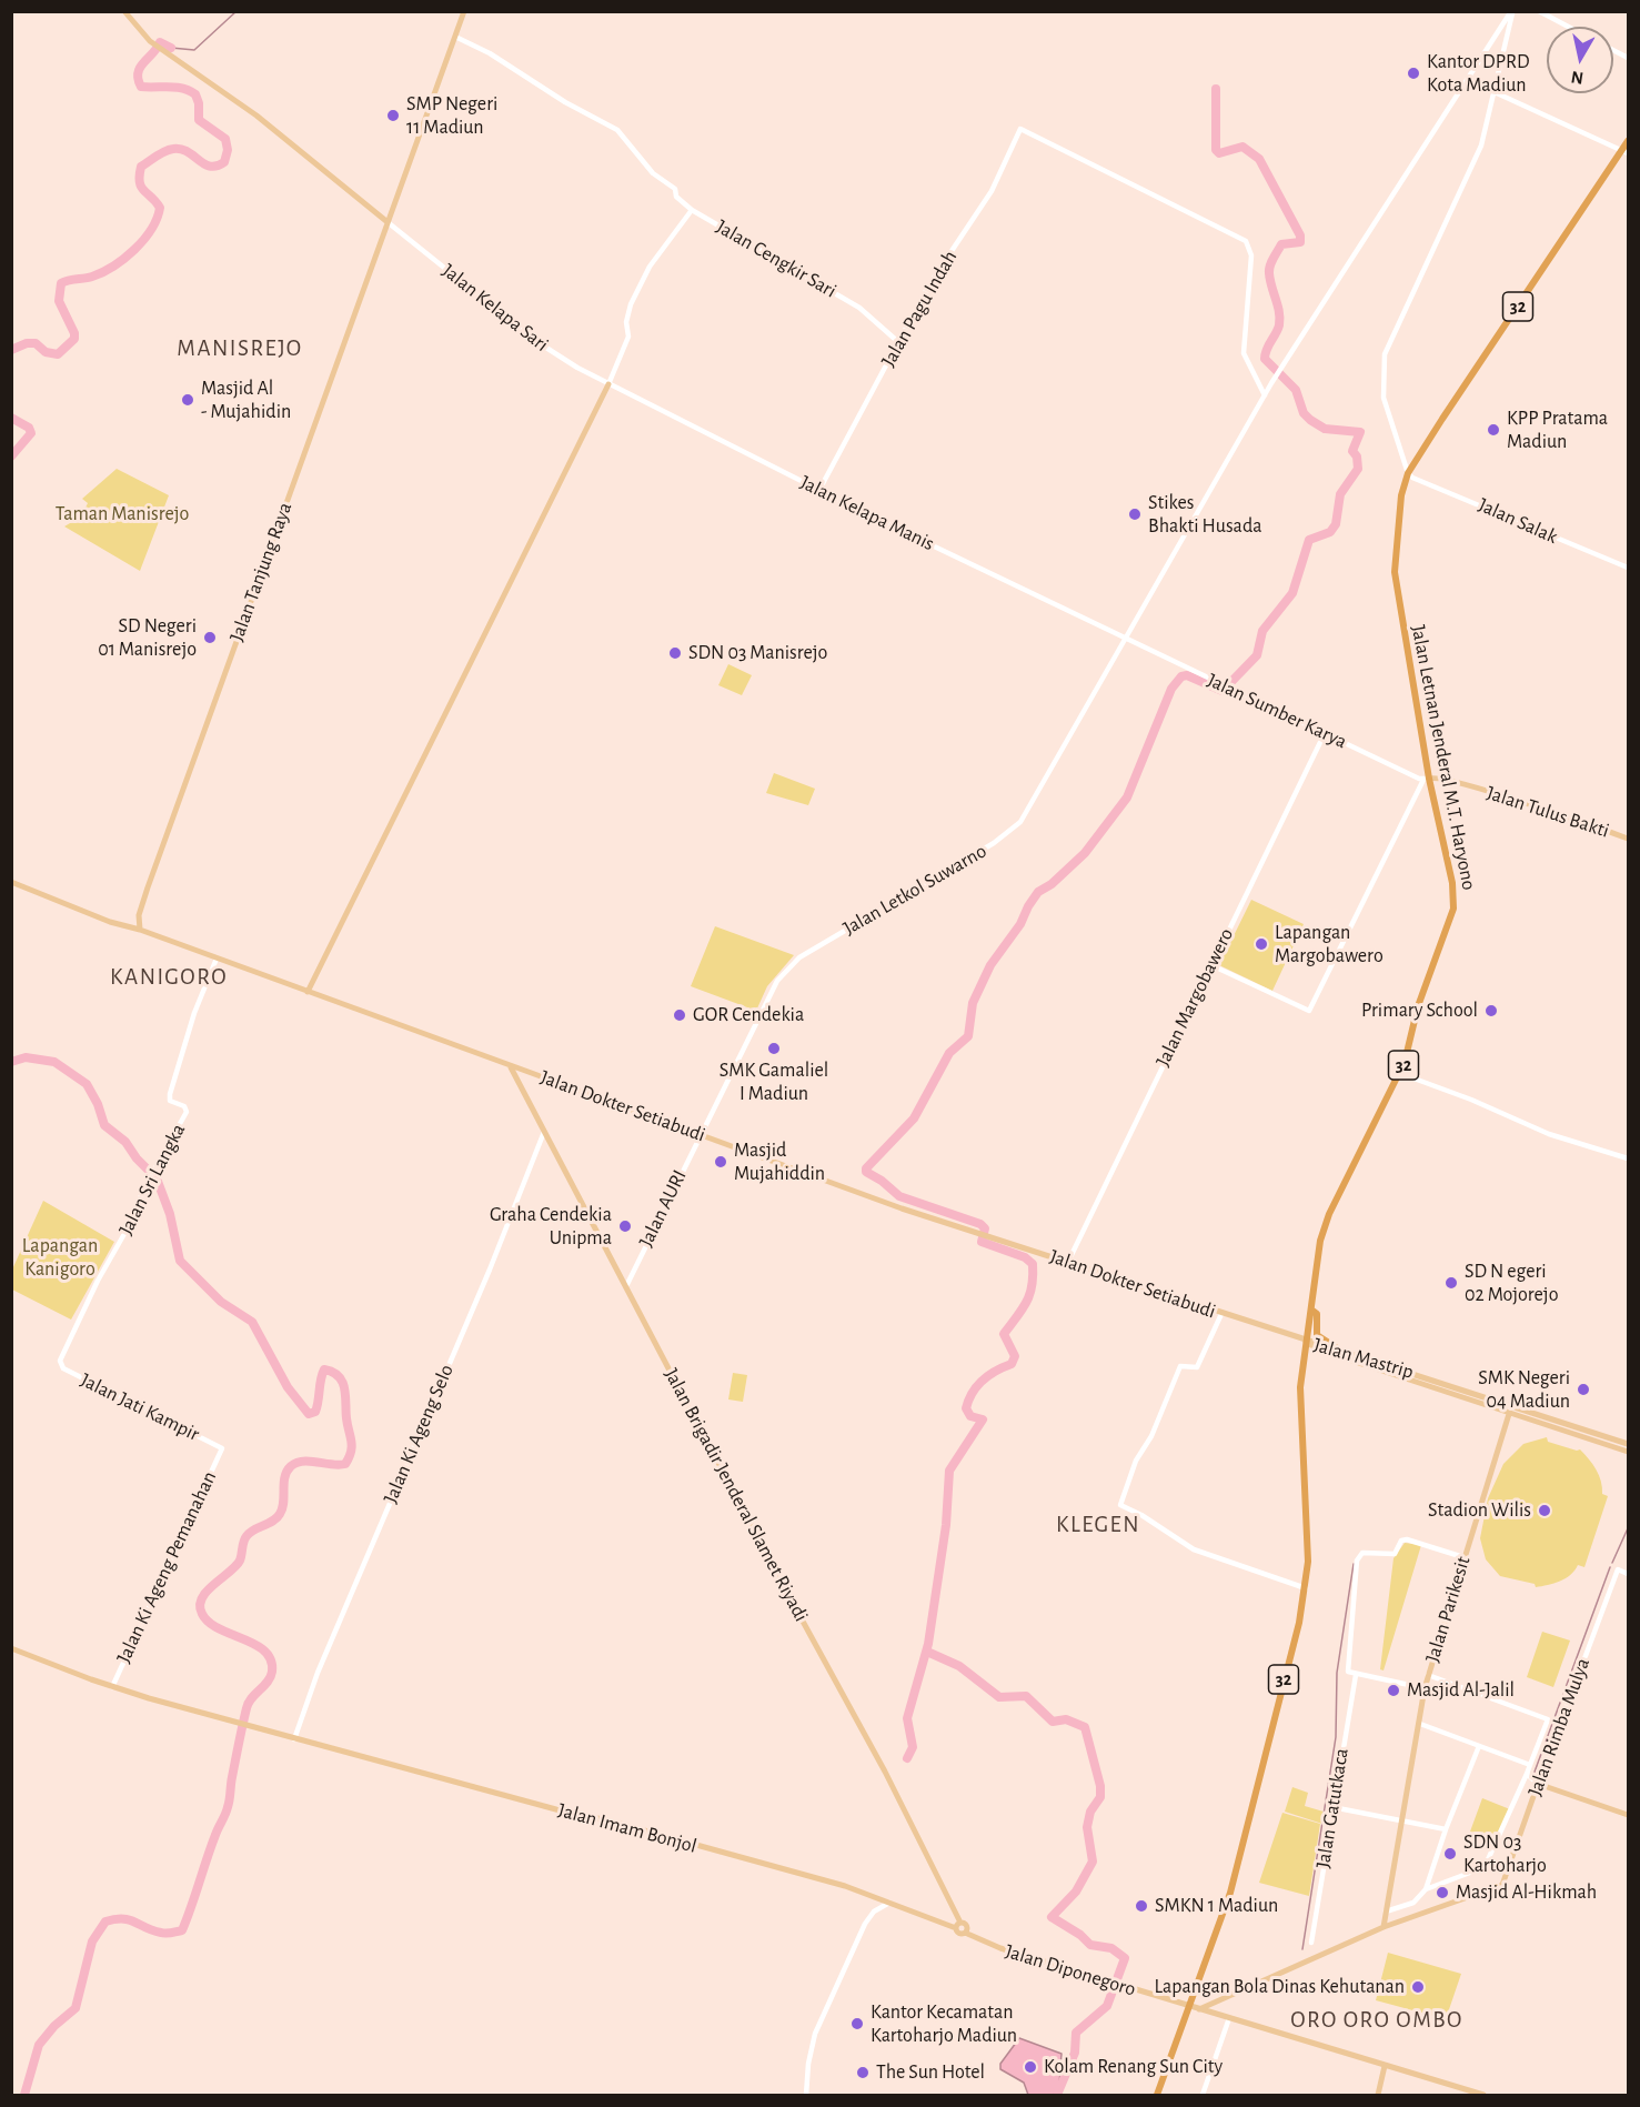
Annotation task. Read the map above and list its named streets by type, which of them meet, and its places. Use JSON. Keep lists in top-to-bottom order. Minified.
{"streets":{"highway":["32","Jalan Letnan Jenderal M.T. Haryono"],"main road":["Jalan Tanjung Raya","Jalan Tulus Bakti","Jalan Dokter Setiabudi","Jalan Mastrip","Jalan Brigadir Jenderal Slamet Riyadi","Jalan Parikesit","Jalan Rimba Mulya","Jalan Imam Bonjol","Jalan Diponegoro"],"street":["Jalan Cengkir Sari","Jalan Kelapa Sari","Jalan Pagu Indah","Jalan Kelapa Manis","Jalan Salak","Jalan Sumber Karya","Jalan Letkol Suwarno","Jalan Margobawero","Jalan Sri Langka","Jalan AURI","Jalan Jati Kampir","Jalan Ki Ageng Selo","Jalan Ki Ageng Pemanahan","Jalan Gatutkaca"]},"crossings":[["Jalan Cengkir Sari","Jalan Pagu Indah"],["Jalan Cengkir Sari","Jalan Tanjung Raya"],["32","Jalan Salak"],["32","Jalan Letnan Jenderal M.T. Haryono"],["32","Jalan Dokter Setiabudi"],["32","Jalan Mastrip"],["32","Jalan Diponegoro"],["Jalan Kelapa Sari","Jalan Kelapa Manis"],["Jalan Kelapa Sari","Jalan Tanjung Raya"],["Jalan Pagu Indah","Jalan Kelapa Manis"],["Jalan Pagu Indah","Jalan Letkol Suwarno"],["Jalan Kelapa Manis","Jalan Sumber Karya"],["Jalan Kelapa Manis","Jalan Letkol Suwarno"],["Jalan Salak","Jalan Letnan Jenderal M.T. Haryono"],["Jalan Tanjung Raya","Jalan Dokter Setiabudi"],["Jalan Sumber Karya","Jalan Letnan Jenderal M.T. Haryono"],["Jalan Sumber Karya","Jalan Tulus Bakti"],["Jalan Sumber Karya","Jalan Letkol Suwarno"],["Jalan Sumber Karya","Jalan Margobawero"],["Jalan Letnan Jenderal M.T. Haryono","Jalan Tulus Bakti"],["Jalan Letnan Jenderal M.T. Haryono","Jalan Dokter Setiabudi"],["Jalan Letnan Jenderal M.T. Haryono","Jalan Mastrip"],["Jalan Letkol Suwarno","Jalan Dokter Setiabudi"],["Jalan Letkol Suwarno","Jalan AURI"],["Jalan Margobawero","Jalan Dokter Setiabudi"],["Jalan Dokter Setiabudi","Jalan Sri Langka"],["Jalan Dokter Setiabudi","Jalan AURI"],["Jalan Dokter Setiabudi","Jalan Mastrip"],["Jalan Dokter Setiabudi","Jalan Brigadir Jenderal Slamet Riyadi"],["Jalan Sri Langka","Jalan Jati Kampir"],["Jalan AURI","Jalan Brigadir Jenderal Slamet Riyadi"],["Jalan Mastrip","Jalan Parikesit"],["Jalan Jati Kampir","Jalan Ki Ageng Pemanahan"],["Jalan Ki Ageng Selo","Jalan Brigadir Jenderal Slamet Riyadi"],["Jalan Ki Ageng Selo","Jalan Imam Bonjol"],["Jalan Brigadir Jenderal Slamet Riyadi","Jalan Diponegoro"],["Jalan Ki Ageng Pemanahan","Jalan Imam Bonjol"],["Jalan Parikesit","Jalan Rimba Mulya"],["Jalan Imam Bonjol","Jalan Diponegoro"]],"districts":["MANISREJO","KANIGORO","KLEGEN","ORO ORO OMBO"],"parks":["Taman Manisrejo","Lapangan Kanigoro"],"places":["Kantor DPRD Kota Madiun","SMP Negeri 11 Madiun","Masjid Al - Mujahidin","KPP Pratama Madiun","Stikes Bhakti Husada","SD Negeri 01 Manisrejo","SDN 03 Manisrejo","Lapangan Margobawero","Primary School","GOR Cendekia","SMK Gamaliel I Madiun","Masjid Mujahiddin","Graha Cendekia Unipma","SD N egeri 02 Mojorejo","SMK Negeri 04 Madiun","Stadion Wilis","Masjid Al-Jalil","SDN 03 Kartoharjo","Masjid Al-Hikmah","SMKN 1 Madiun","Lapangan Bola Dinas Kehutanan","Kantor Kecamatan Kartoharjo Madiun","Kolam Renang Sun City","The Sun Hotel"],"north":"bottom"}
